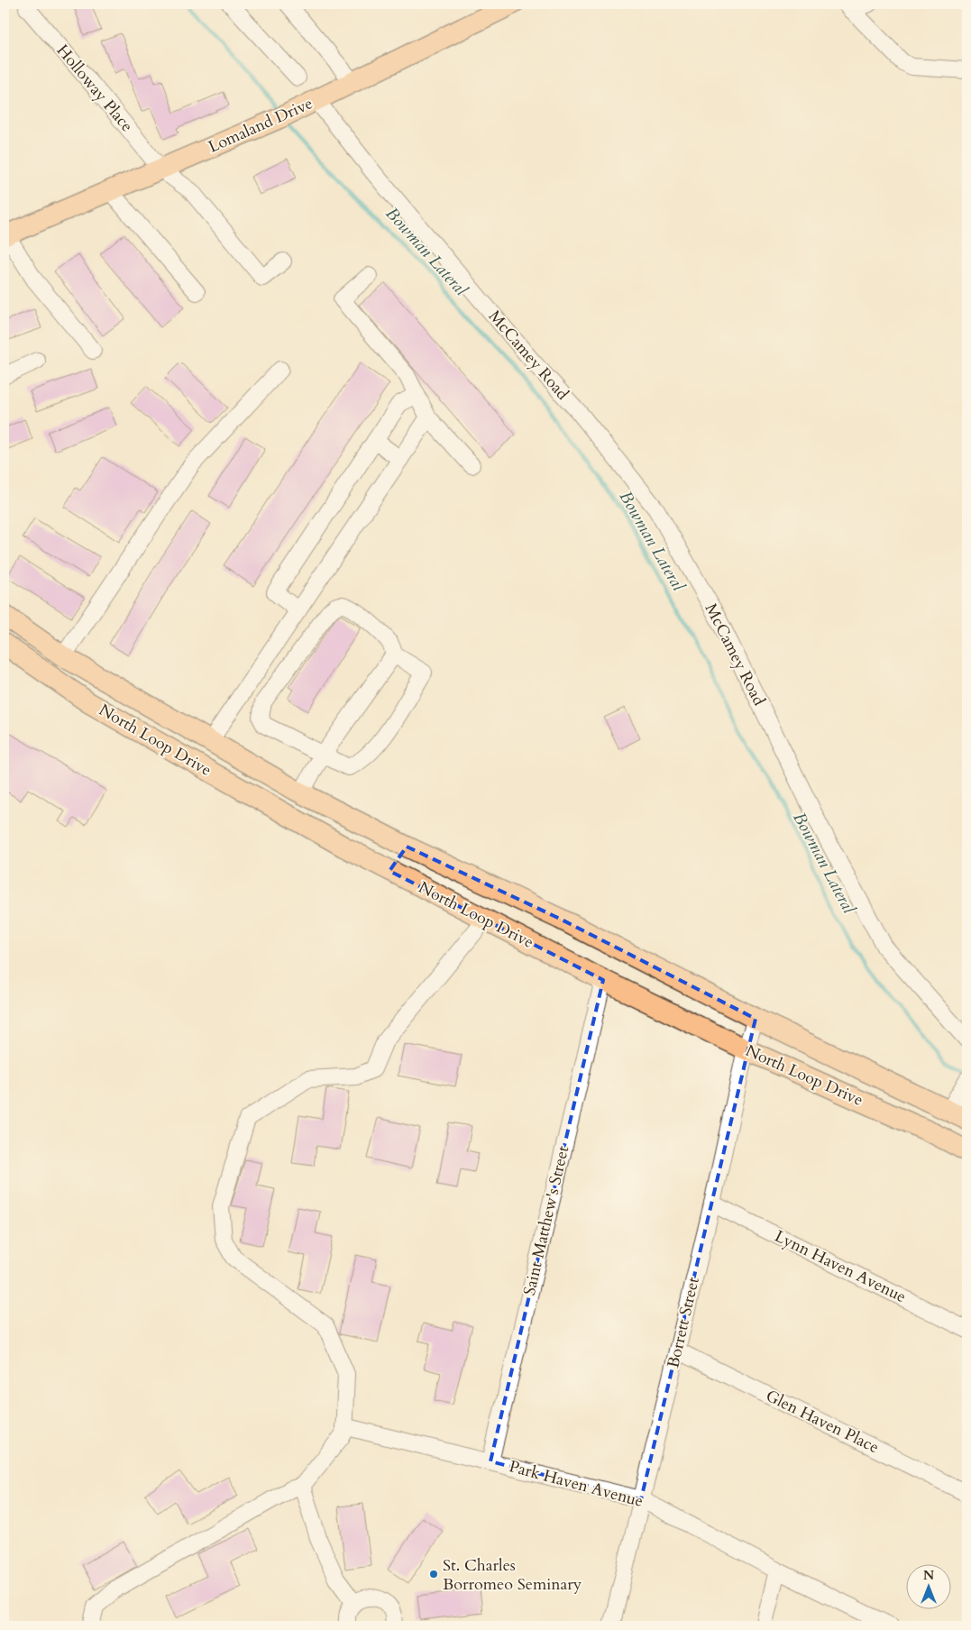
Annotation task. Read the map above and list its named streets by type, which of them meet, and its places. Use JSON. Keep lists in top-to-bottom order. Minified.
{"streets":{"main road":["Lomaland Drive","North Loop Drive"],"street":["Holloway Place","McCamey Road","Saint Matthew's Street","Lynn Haven Avenue","Borrett Street","Glen Haven Place","Park Haven Avenue"]},"crossings":[["Holloway Place","Lomaland Drive"],["Lomaland Drive","McCamey Road"],["North Loop Drive","Saint Matthew's Street"],["North Loop Drive","Borrett Street"],["Saint Matthew's Street","Park Haven Avenue"],["Lynn Haven Avenue","Borrett Street"],["Borrett Street","Glen Haven Place"],["Borrett Street","Park Haven Avenue"]],"water":["Bowman Lateral"],"places":["St. Charles Borromeo Seminary"],"north":"top"}
